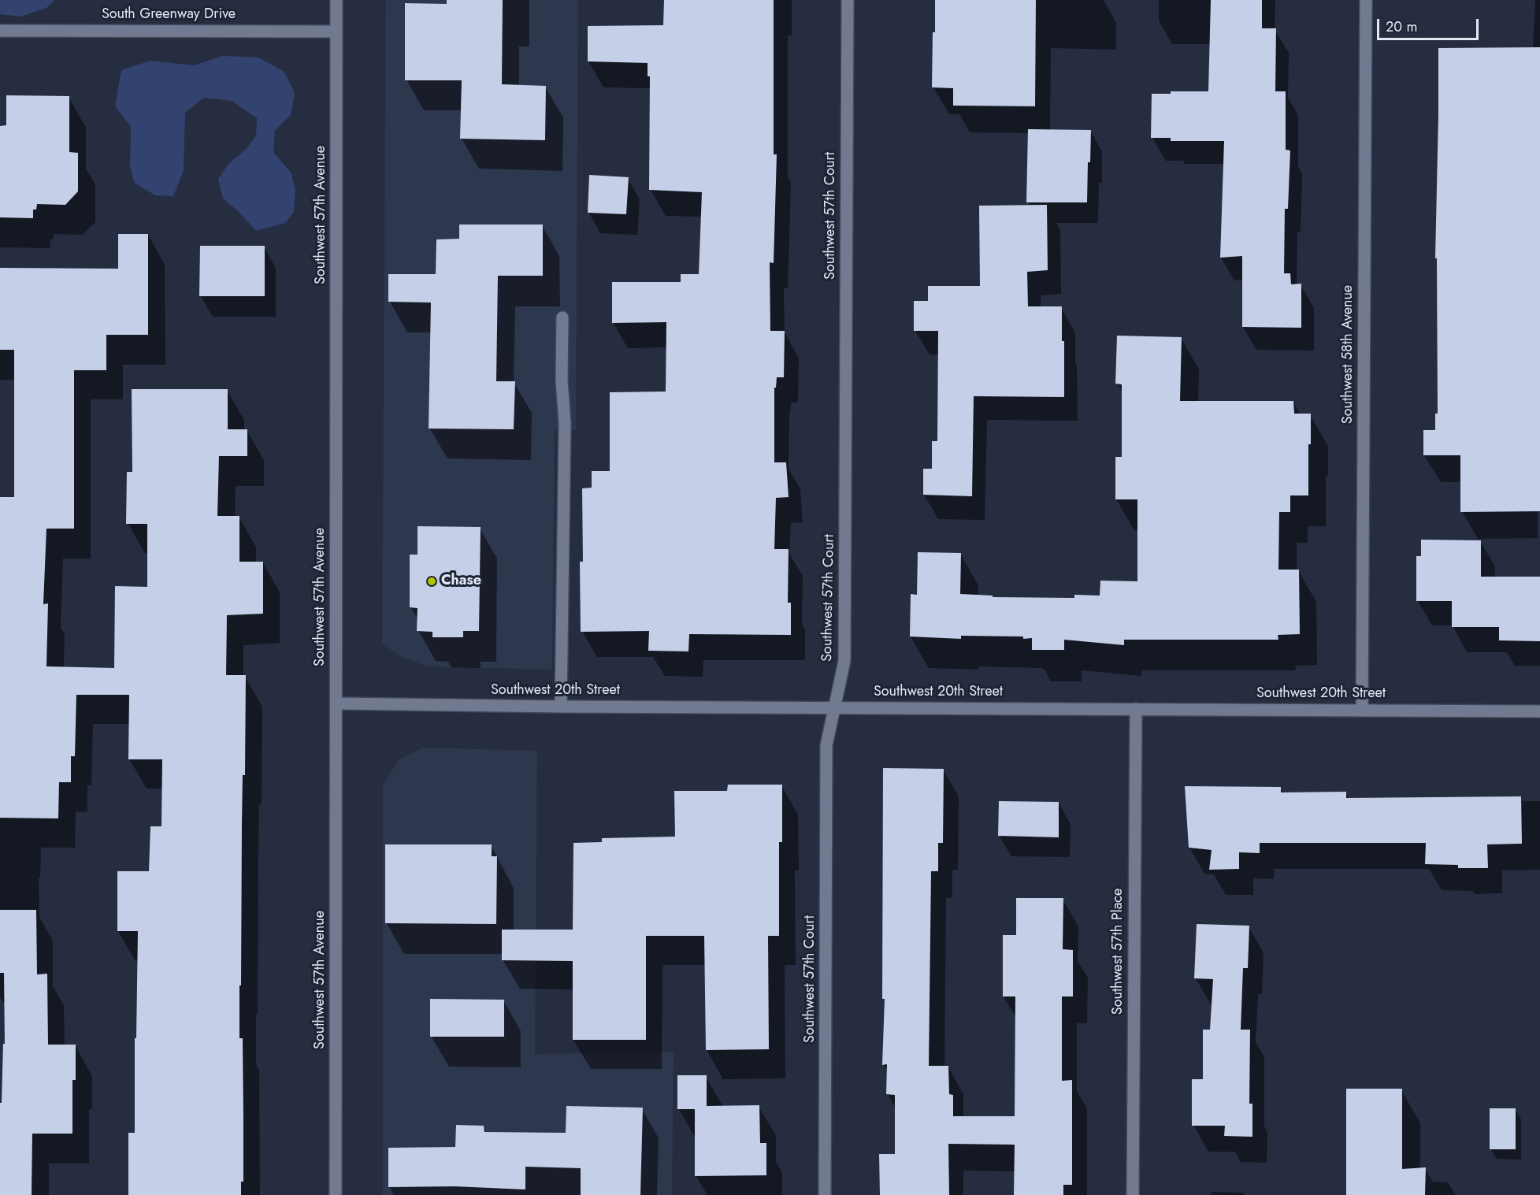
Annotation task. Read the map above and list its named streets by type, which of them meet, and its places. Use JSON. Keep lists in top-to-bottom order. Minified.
{"streets":{"street":["South Greenway Drive","Southwest 57th Avenue","Southwest 57th Court","Southwest 58th Avenue","Southwest 20th Street","Southwest 57th Place"]},"crossings":[["South Greenway Drive","Southwest 57th Avenue"],["Southwest 57th Avenue","Southwest 20th Street"],["Southwest 57th Court","Southwest 20th Street"],["Southwest 58th Avenue","Southwest 20th Street"],["Southwest 20th Street","Southwest 57th Place"]],"places":["Chase"],"scale_bar":"20 m"}
